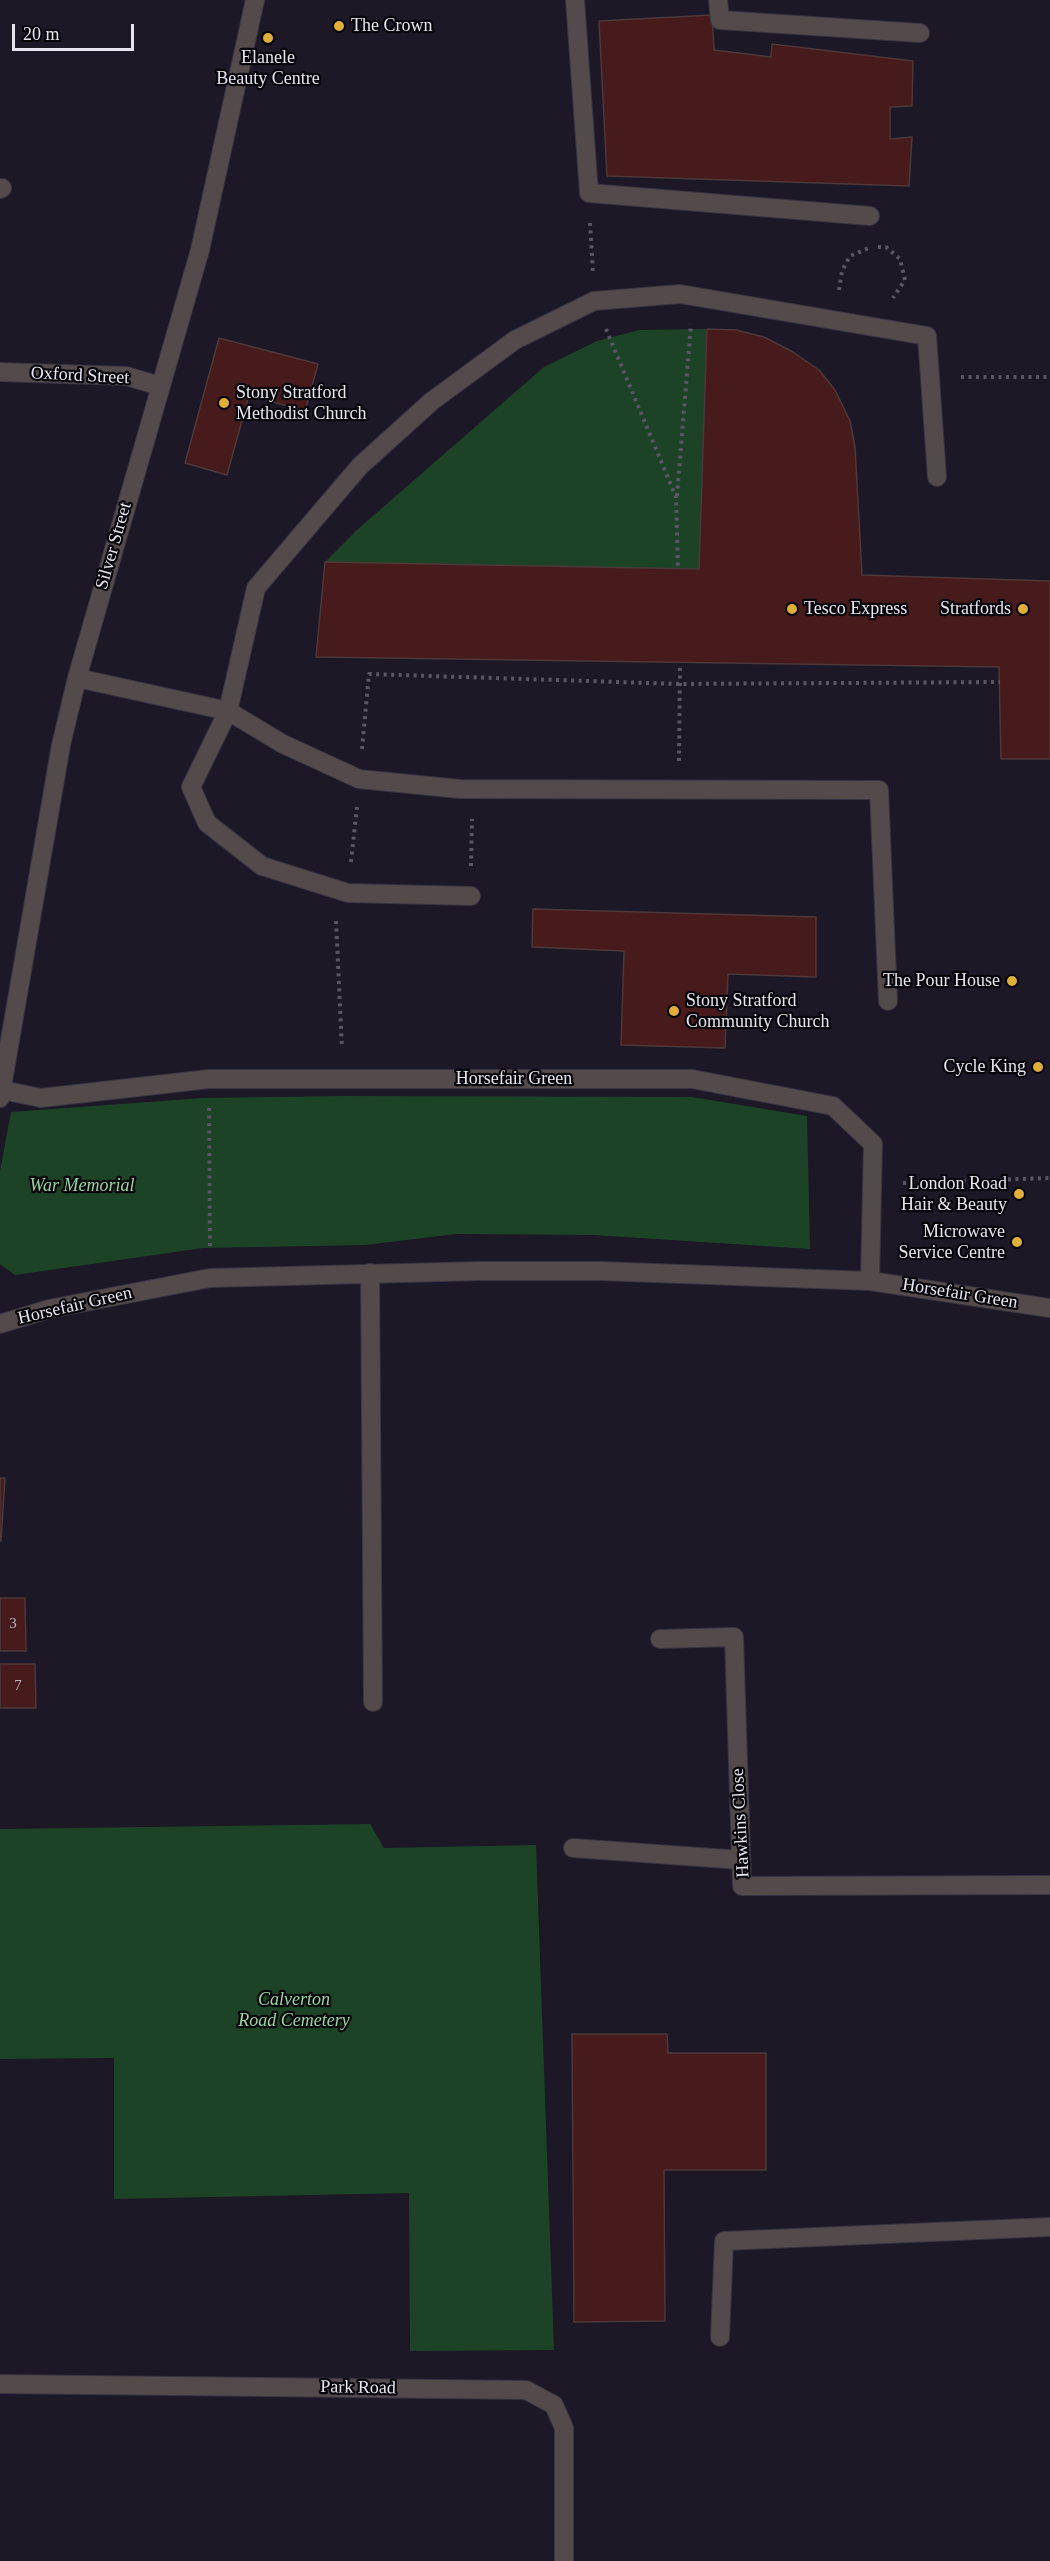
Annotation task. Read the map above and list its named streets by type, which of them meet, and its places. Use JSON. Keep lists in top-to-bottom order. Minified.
{"streets":{"street":["Oxford Street","Silver Street","Horsefair Green","Hawkins Close","Park Road"]},"crossings":[["Oxford Street","Silver Street"],["Silver Street","Horsefair Green"]],"parks":["War Memorial","Calverton Road Cemetery"],"places":["The Crown","Elanele Beauty Centre","Stony Stratford Methodist Church","Tesco Express","Stratfords","The Pour House","Stony Stratford Community Church","Cycle King","London Road Hair & Beauty","Microwave Service Centre"],"house_numbers":["3","7"],"scale_bar":"20 m"}
